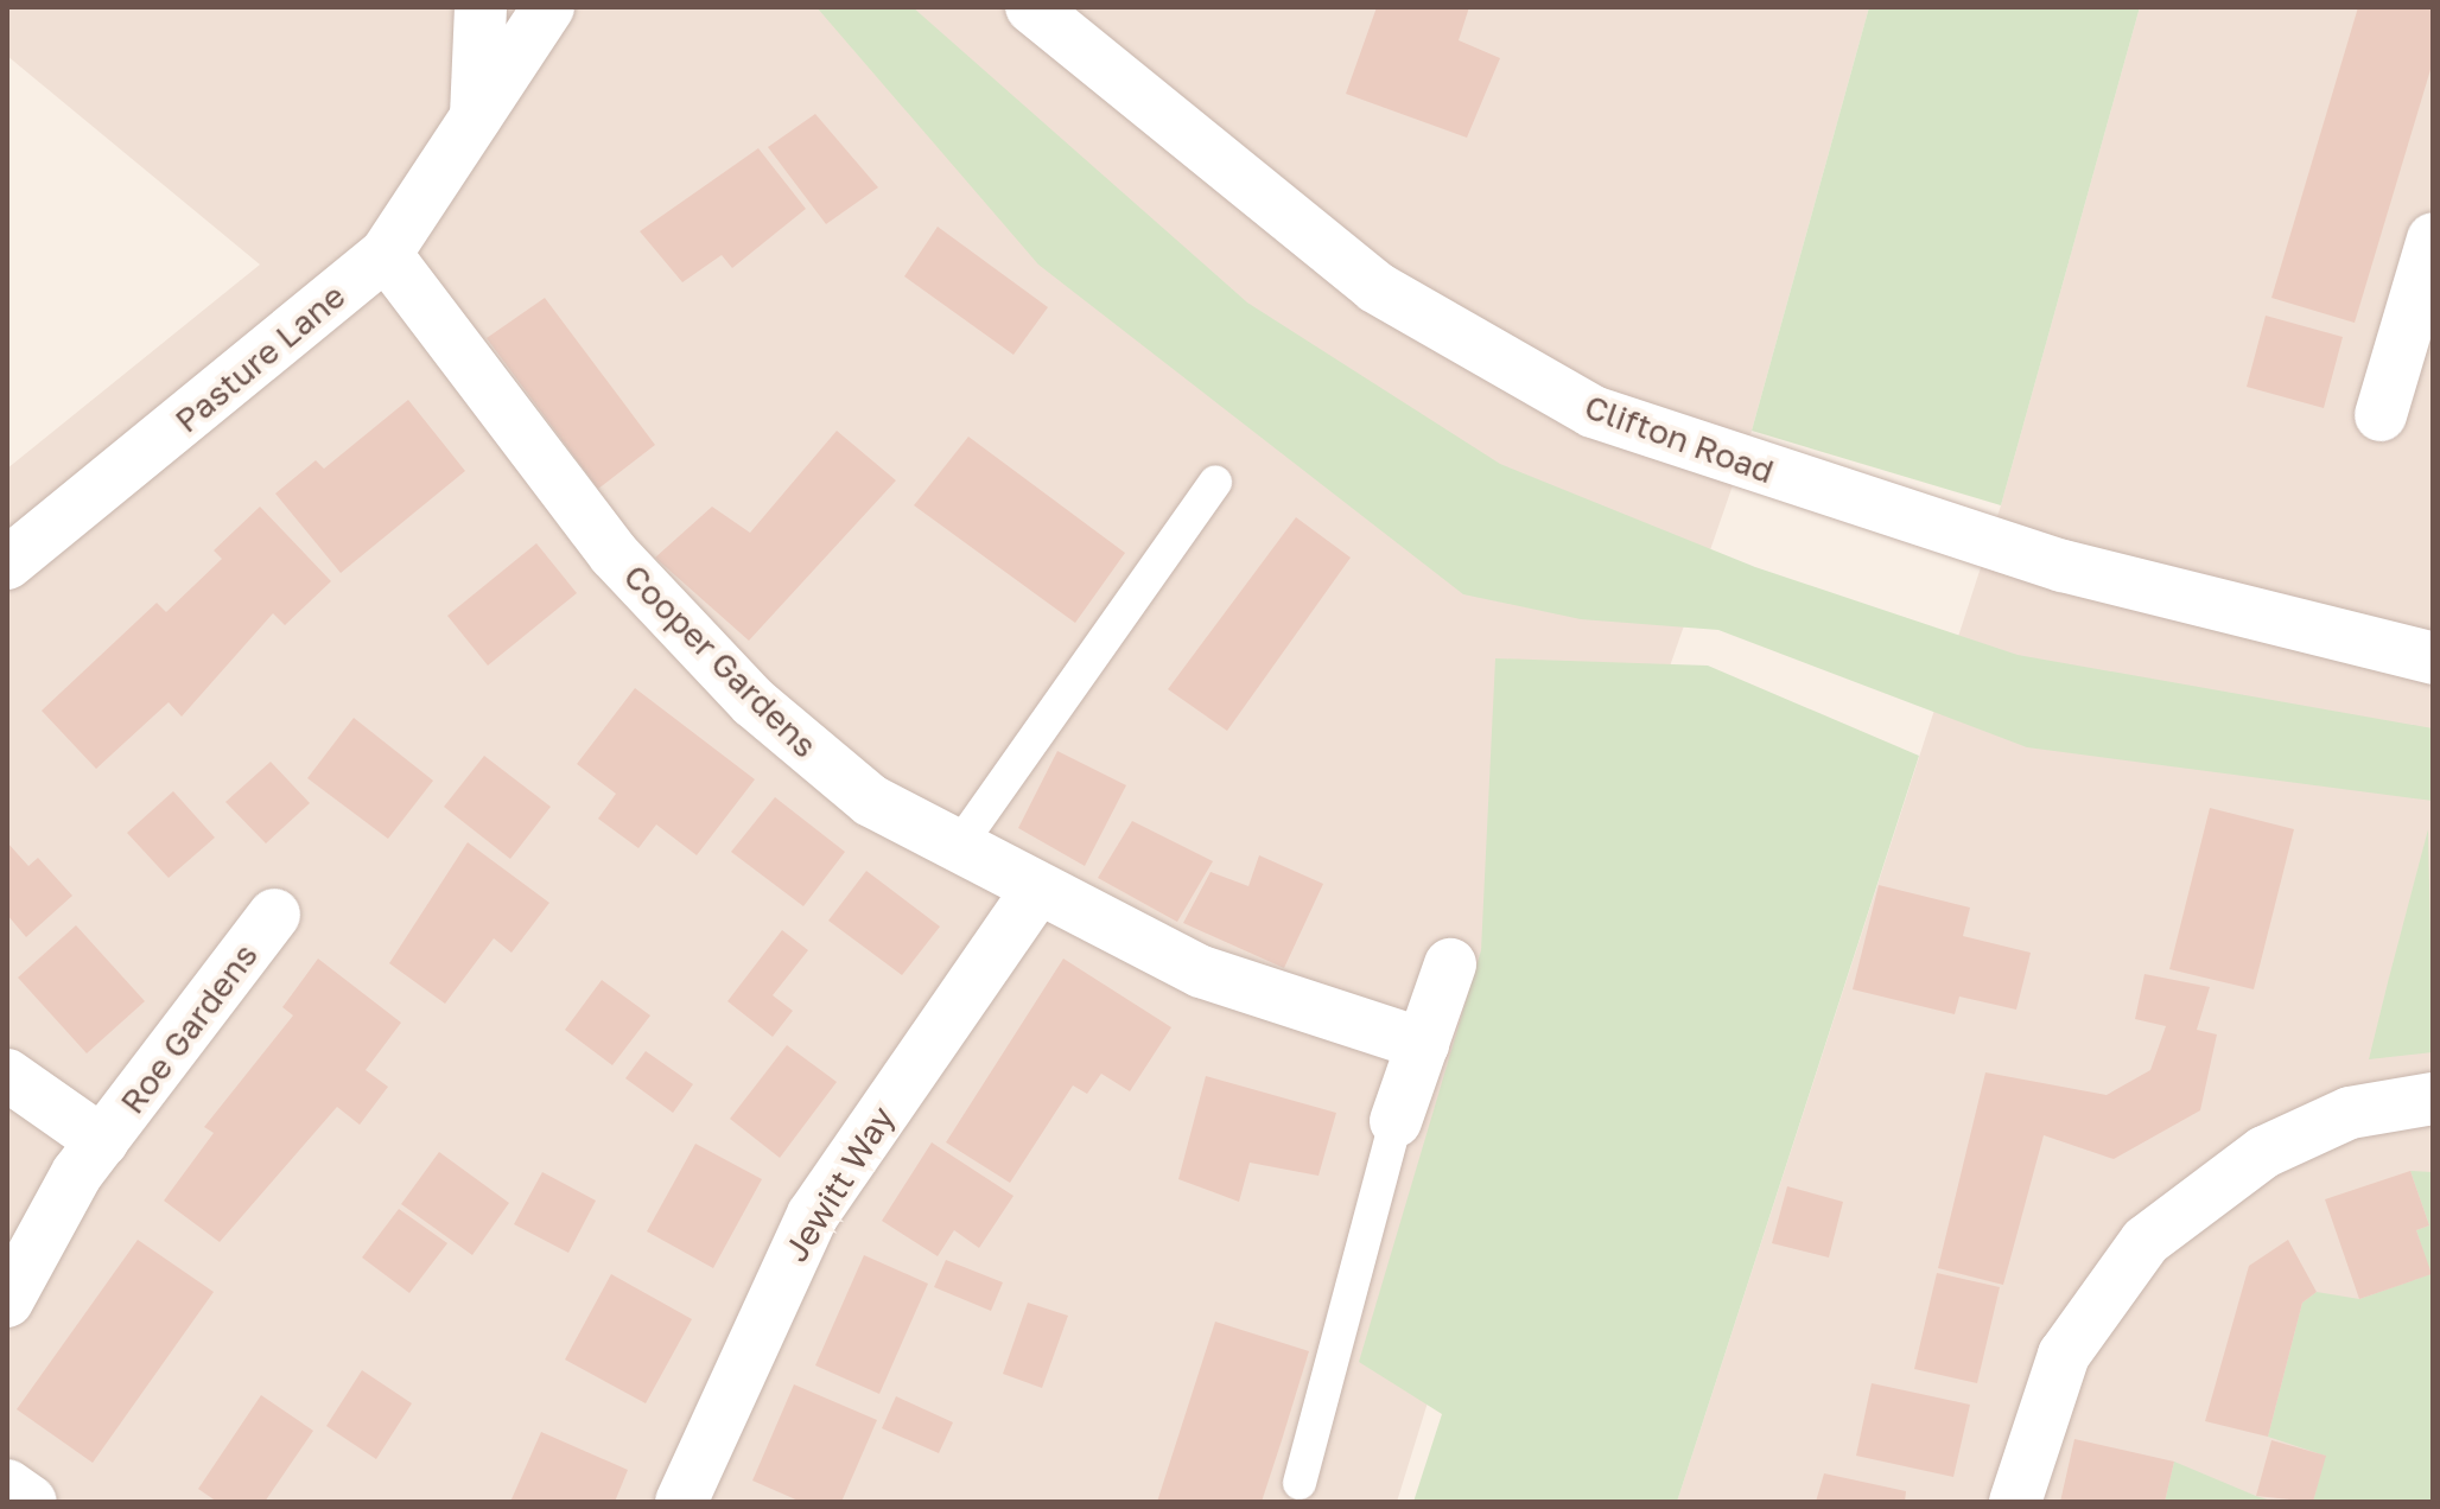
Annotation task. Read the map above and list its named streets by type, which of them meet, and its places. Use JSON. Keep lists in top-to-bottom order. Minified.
{"streets":{"street":["Pasture Lane","Clifton Road","Cooper Gardens","Roe Gardens","Jewitt Way"]},"crossings":[["Pasture Lane","Cooper Gardens"],["Cooper Gardens","Jewitt Way"]]}
